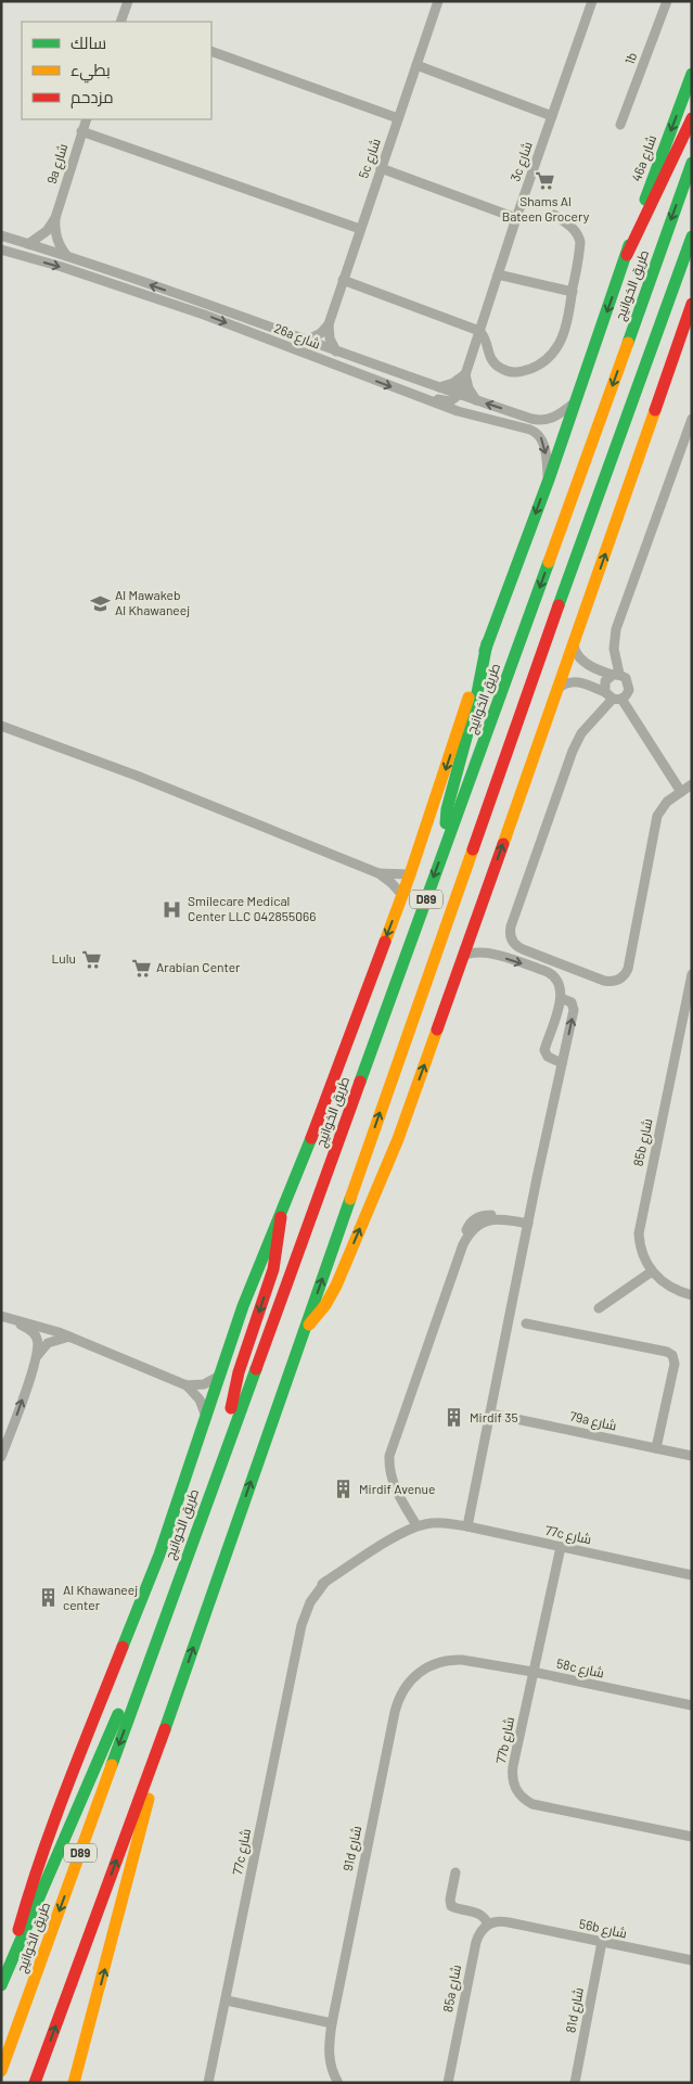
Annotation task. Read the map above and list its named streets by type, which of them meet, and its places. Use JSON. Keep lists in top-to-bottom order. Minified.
{"streets":{"main road":["46a شارع","طريق الخوانيج","D89"],"street":["1b","5c شارع","3c شارع","9a شارع","26a شارع","85b شارع","79a شارع","77c شارع","58c شارع","77b شارع","91d شارع","56b شارع","85a شارع","81d شارع"]},"crossings":[["3c شارع","26a شارع"],["9a شارع","26a شارع"],["77c شارع","77b شارع"],["58c شارع","77b شارع"],["58c شارع","91d شارع"],["56b شارع","85a شارع"],["56b شارع","81d شارع"]],"places":{"supermarket":["Shams Al Bateen Grocery","Lulu","Arabian Center"],"school or university":["Al Mawakeb Al Khawaneej"],"hospital":["Smilecare Medical Center LLC 042855066"],"building":["Mirdif 35","Mirdif Avenue","Al Khawaneej center"]},"legend":["سالك","بطيء","مزدحم"]}
